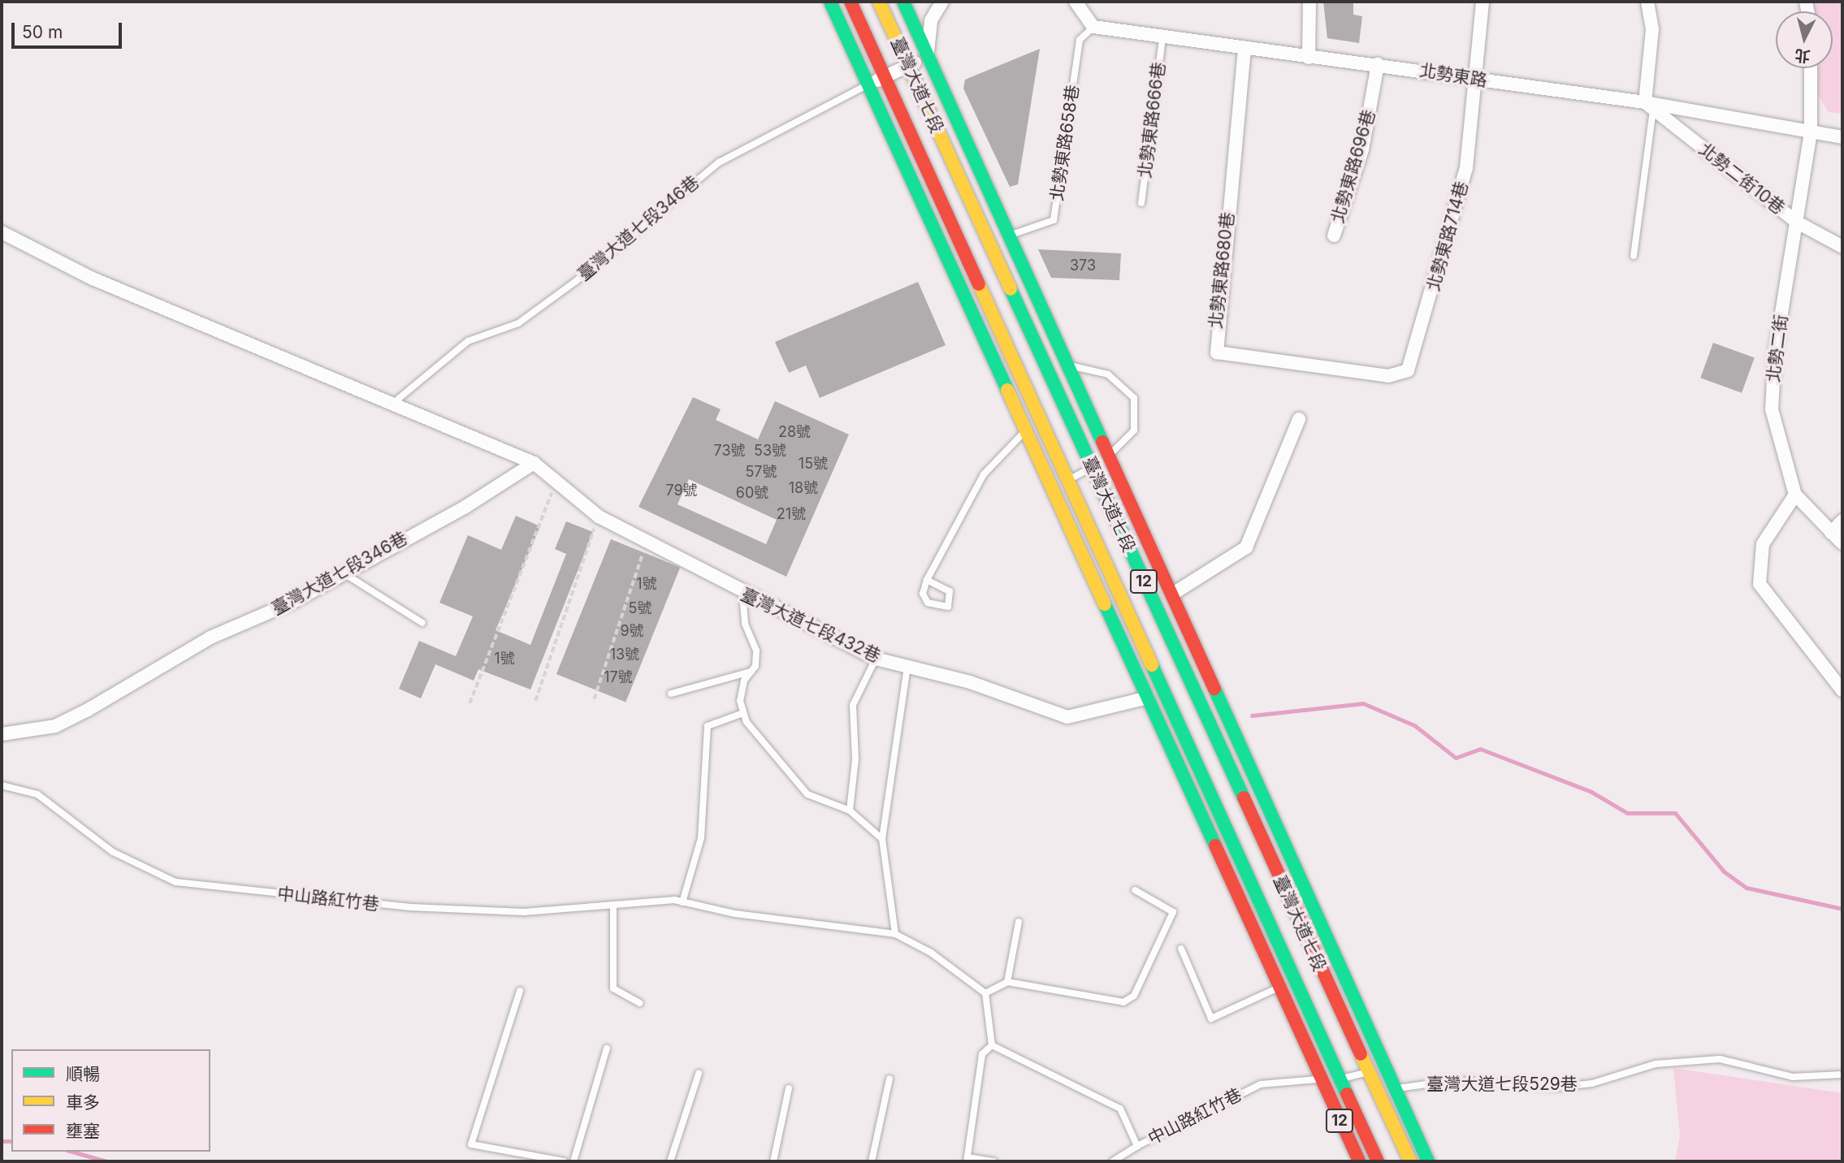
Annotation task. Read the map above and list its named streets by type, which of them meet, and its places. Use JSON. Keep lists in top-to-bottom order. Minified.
{"streets":{"main road":["臺灣大道七段","12"],"street":["北勢東路","北勢東路696巷","北勢二街10巷","臺灣大道七段346巷","北勢東路714巷","北勢東路680巷","北勢二街","臺灣大道七段432巷"],"lane":["北勢東路666巷","北勢東路658巷","中山路紅竹巷","臺灣大道七段529巷"]},"crossings":[["北勢東路","北勢東路666巷"],["北勢東路","北勢東路658巷"],["北勢東路","北勢東路696巷"],["北勢東路","北勢二街10巷"],["北勢東路","北勢東路714巷"],["北勢東路","北勢東路680巷"],["北勢東路","北勢二街"],["臺灣大道七段","北勢東路658巷"],["臺灣大道七段","中山路紅竹巷"],["臺灣大道七段","臺灣大道七段529巷"],["北勢二街10巷","北勢二街"],["臺灣大道七段346巷","12"],["臺灣大道七段346巷","臺灣大道七段432巷"],["北勢東路714巷","北勢東路680巷"],["12","臺灣大道七段432巷"],["12","中山路紅竹巷"]],"house_numbers":["373","28號","73號","53號","15號","57號","18號","79號","60號","21號","1號","5號","9號","13號","1號","17號"],"legend":["順暢","車多","壅塞"],"scale_bar":"50 m","north":"bottom"}
